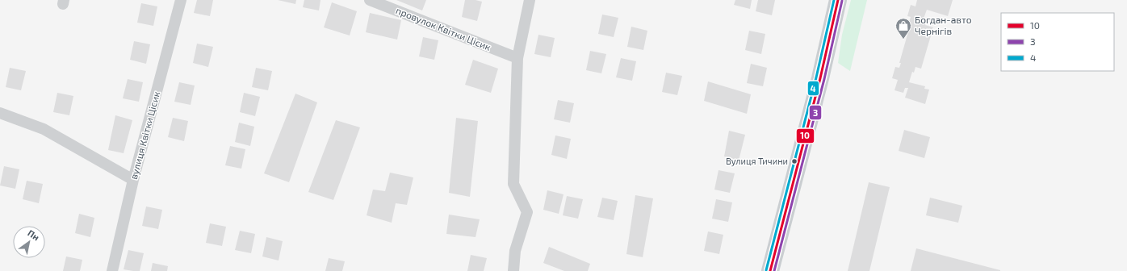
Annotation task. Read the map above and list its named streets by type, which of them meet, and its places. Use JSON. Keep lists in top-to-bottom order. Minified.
{"streets":{"street":["провулок Квітки Цісик","вулиця Квітки Цісик"]},"places":{"shop":["Богдан-авто Чернігів"],"other":["Вулиця Тичини"]},"lines":["transit line 10","transit line 4","transit line 3"],"legend":["10","3","4"],"north":"top right"}
